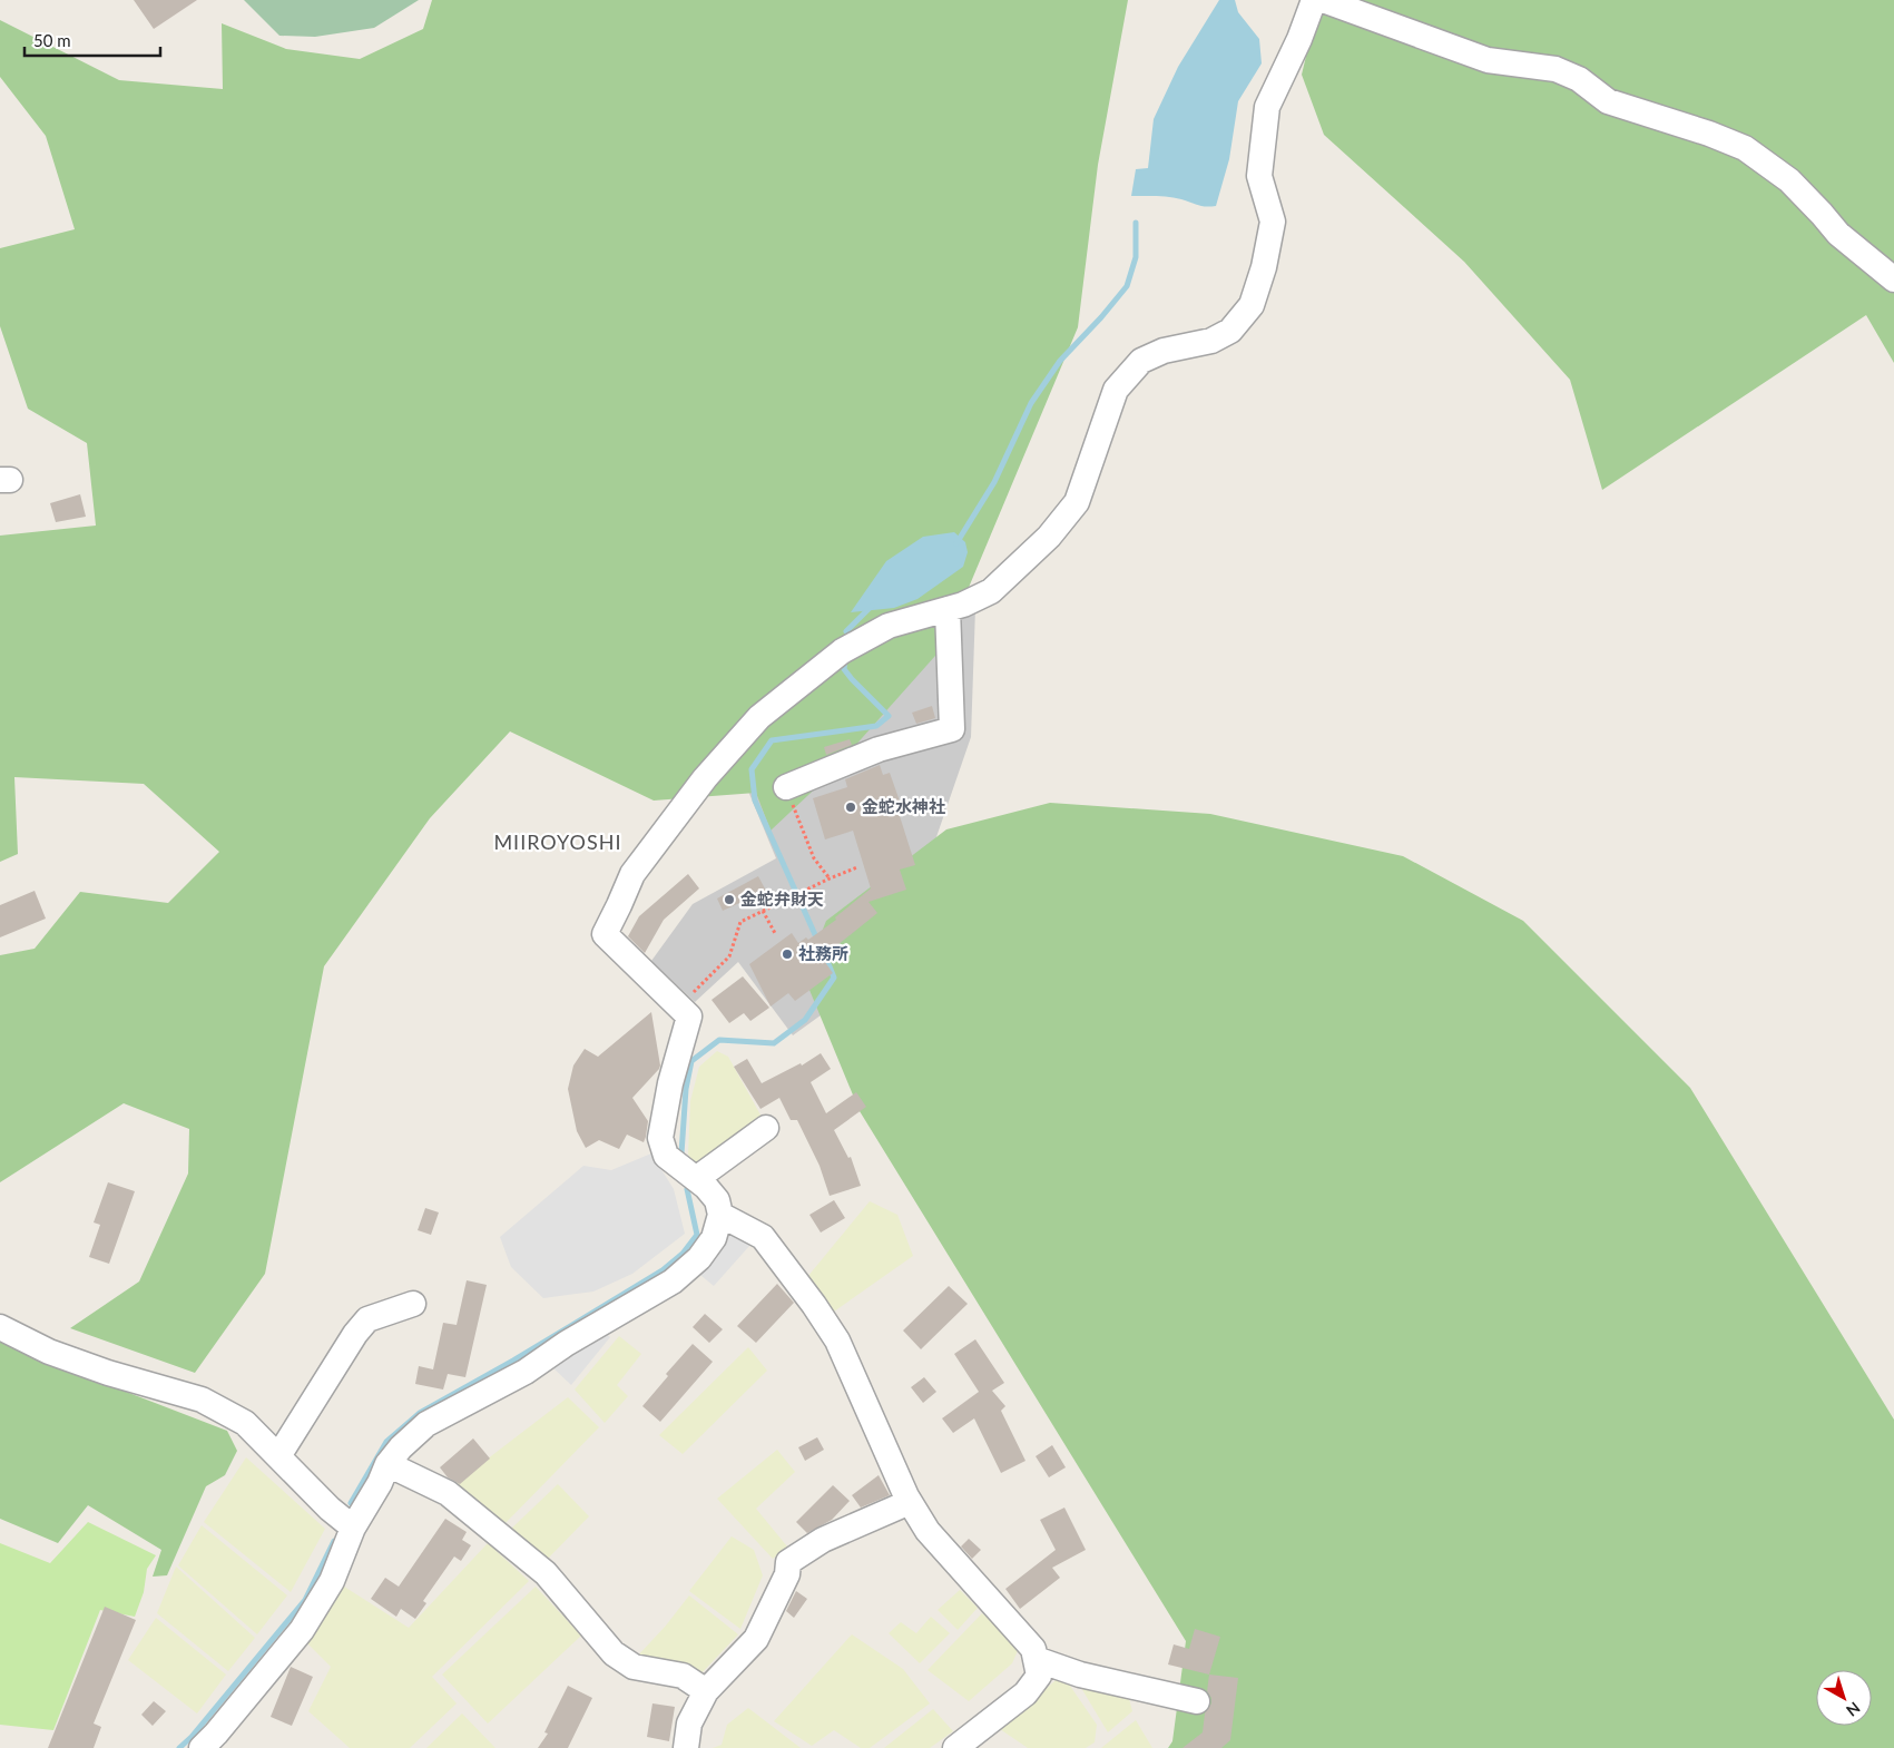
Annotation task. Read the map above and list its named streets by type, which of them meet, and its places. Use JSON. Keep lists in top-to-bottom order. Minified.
{"districts":["MIIROYOSHI"],"places":["金蛇水神社","金蛇弁財天","社務所"],"scale_bar":"50 m","north":"bottom right"}
